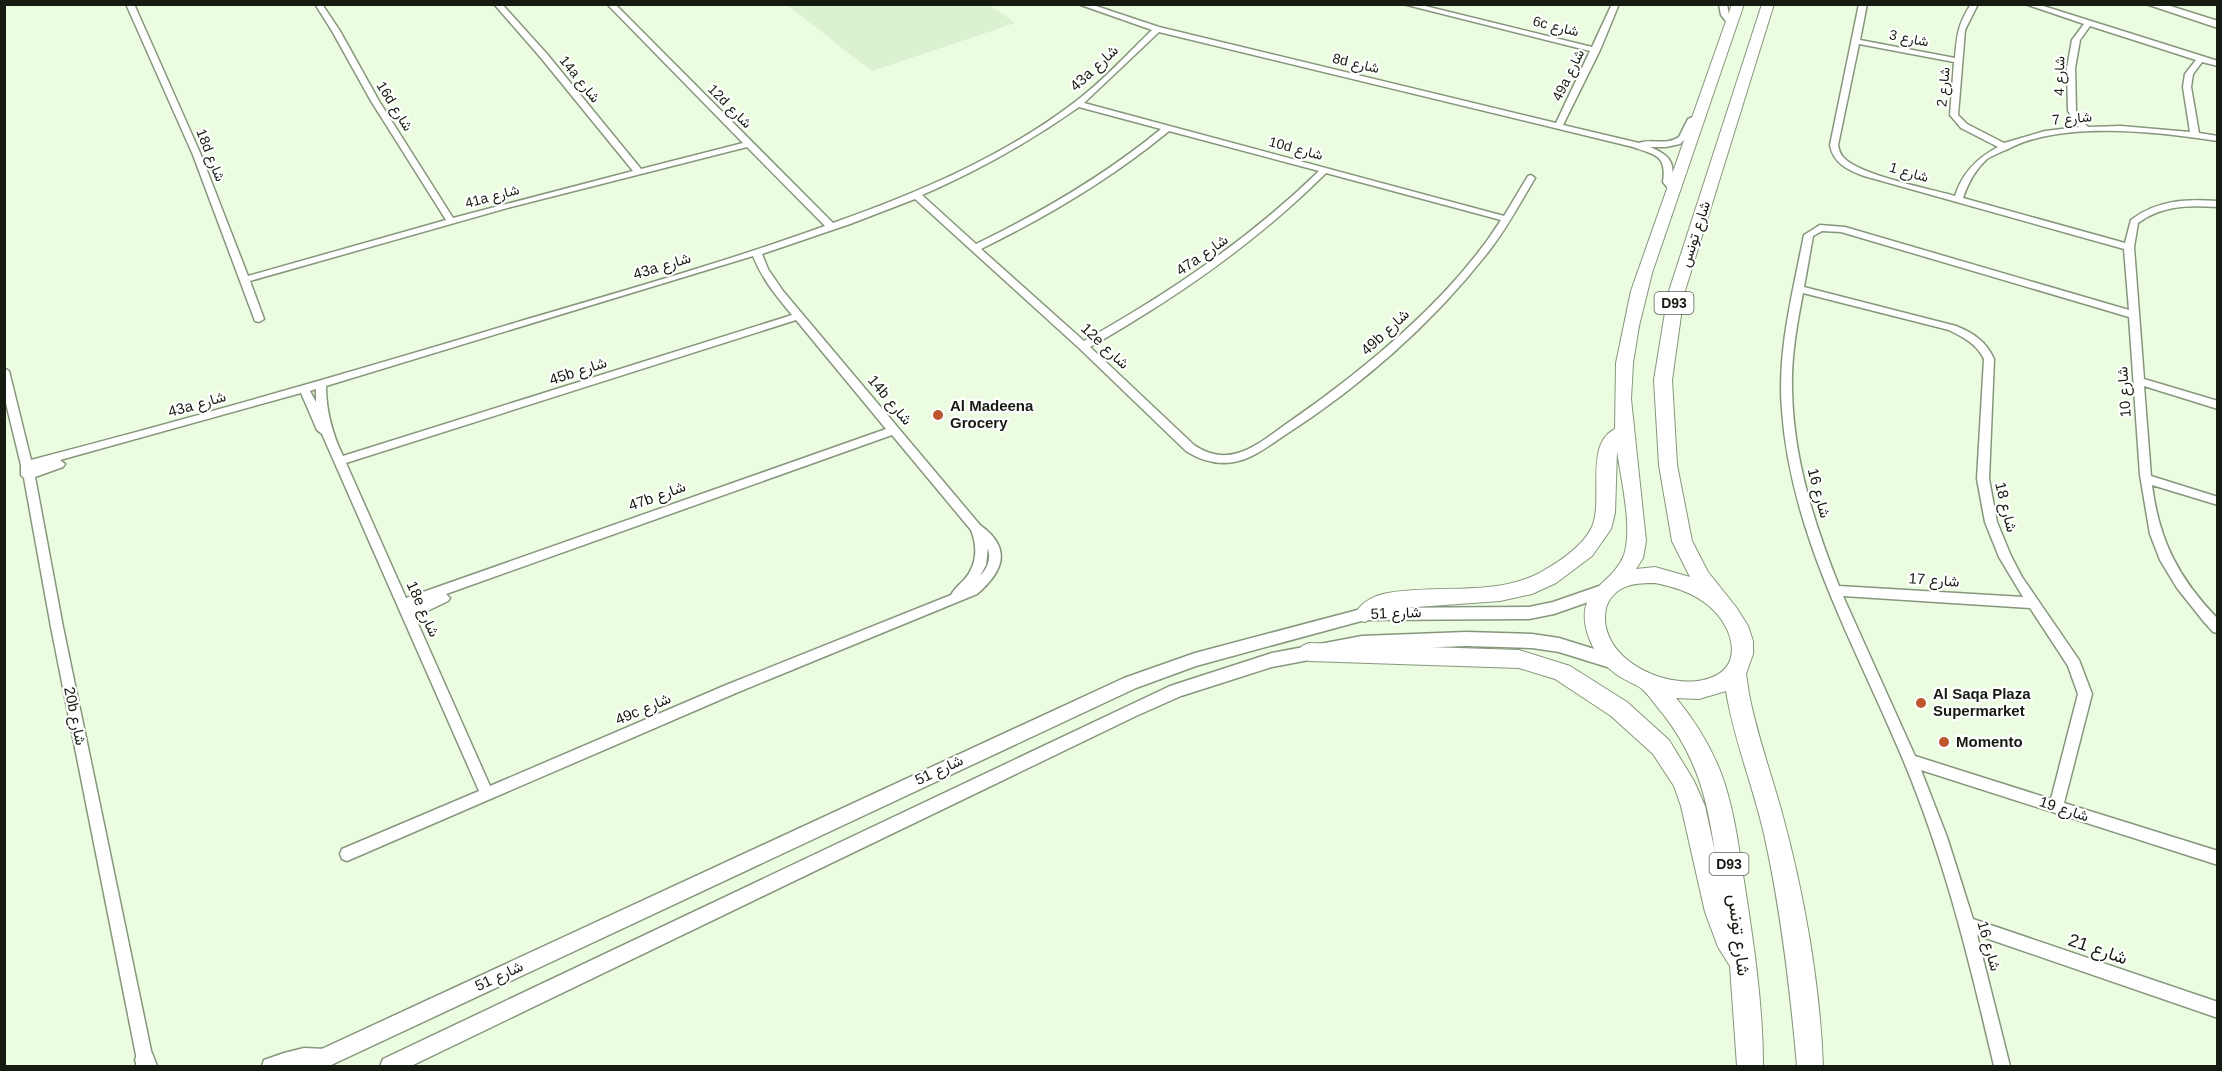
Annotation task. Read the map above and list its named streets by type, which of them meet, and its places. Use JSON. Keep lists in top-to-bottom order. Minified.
{"streets":{"main road":["شارع تونس","D93"],"street":["6c شارع","شارع 3","8d شارع","43a شارع","49a شارع","شارع 4","14a شارع","شارع 2","16d شارع","12d شارع","شارع 7","10d شارع","18d شارع","شارع 1","41a شارع","47a شارع","49b شارع","12e شارع","45b شارع","شارع 10","14b شارع","شارع 16","47b شارع","شارع 18","شارع 17","18e شارع","شارع 51","49c شارع","20b شارع","شارع 19","شارع 21"]},"crossings":[["6c شارع","49a شارع"],["شارع 3","شارع 2"],["شارع 3","شارع 1"],["8d شارع","43a شارع"],["8d شارع","49a شارع"],["8d شارع","D93"],["43a شارع","12d شارع"],["43a شارع","10d شارع"],["43a شارع","12e شارع"],["43a شارع","14b شارع"],["43a شارع","18e شارع"],["43a شارع","20b شارع"],["شارع 4","شارع 7"],["14a شارع","41a شارع"],["شارع 2","شارع 7"],["16d شارع","41a شارع"],["12d شارع","41a شارع"],["شارع 7","شارع 1"],["10d شارع","47a شارع"],["10d شارع","49b شارع"],["18d شارع","41a شارع"],["شارع 1","شارع 10"],["شارع تونس","D93"],["شارع تونس","شارع 51"],["47a شارع","12e شارع"],["D93","شارع 51"],["49b شارع","12e شارع"],["45b شارع","14b شارع"],["45b شارع","18e شارع"],["شارع 10","شارع 16"],["14b شارع","47b شارع"],["14b شارع","49c شارع"],["شارع 16","شارع 18"],["شارع 16","شارع 17"],["شارع 16","شارع 19"],["شارع 16","شارع 21"],["47b شارع","18e شارع"],["شارع 18","شارع 17"],["شارع 18","شارع 19"],["18e شارع","49c شارع"]],"places":["Al Madeena Grocery","Al Saqa Plaza Supermarket","Momento"]}
